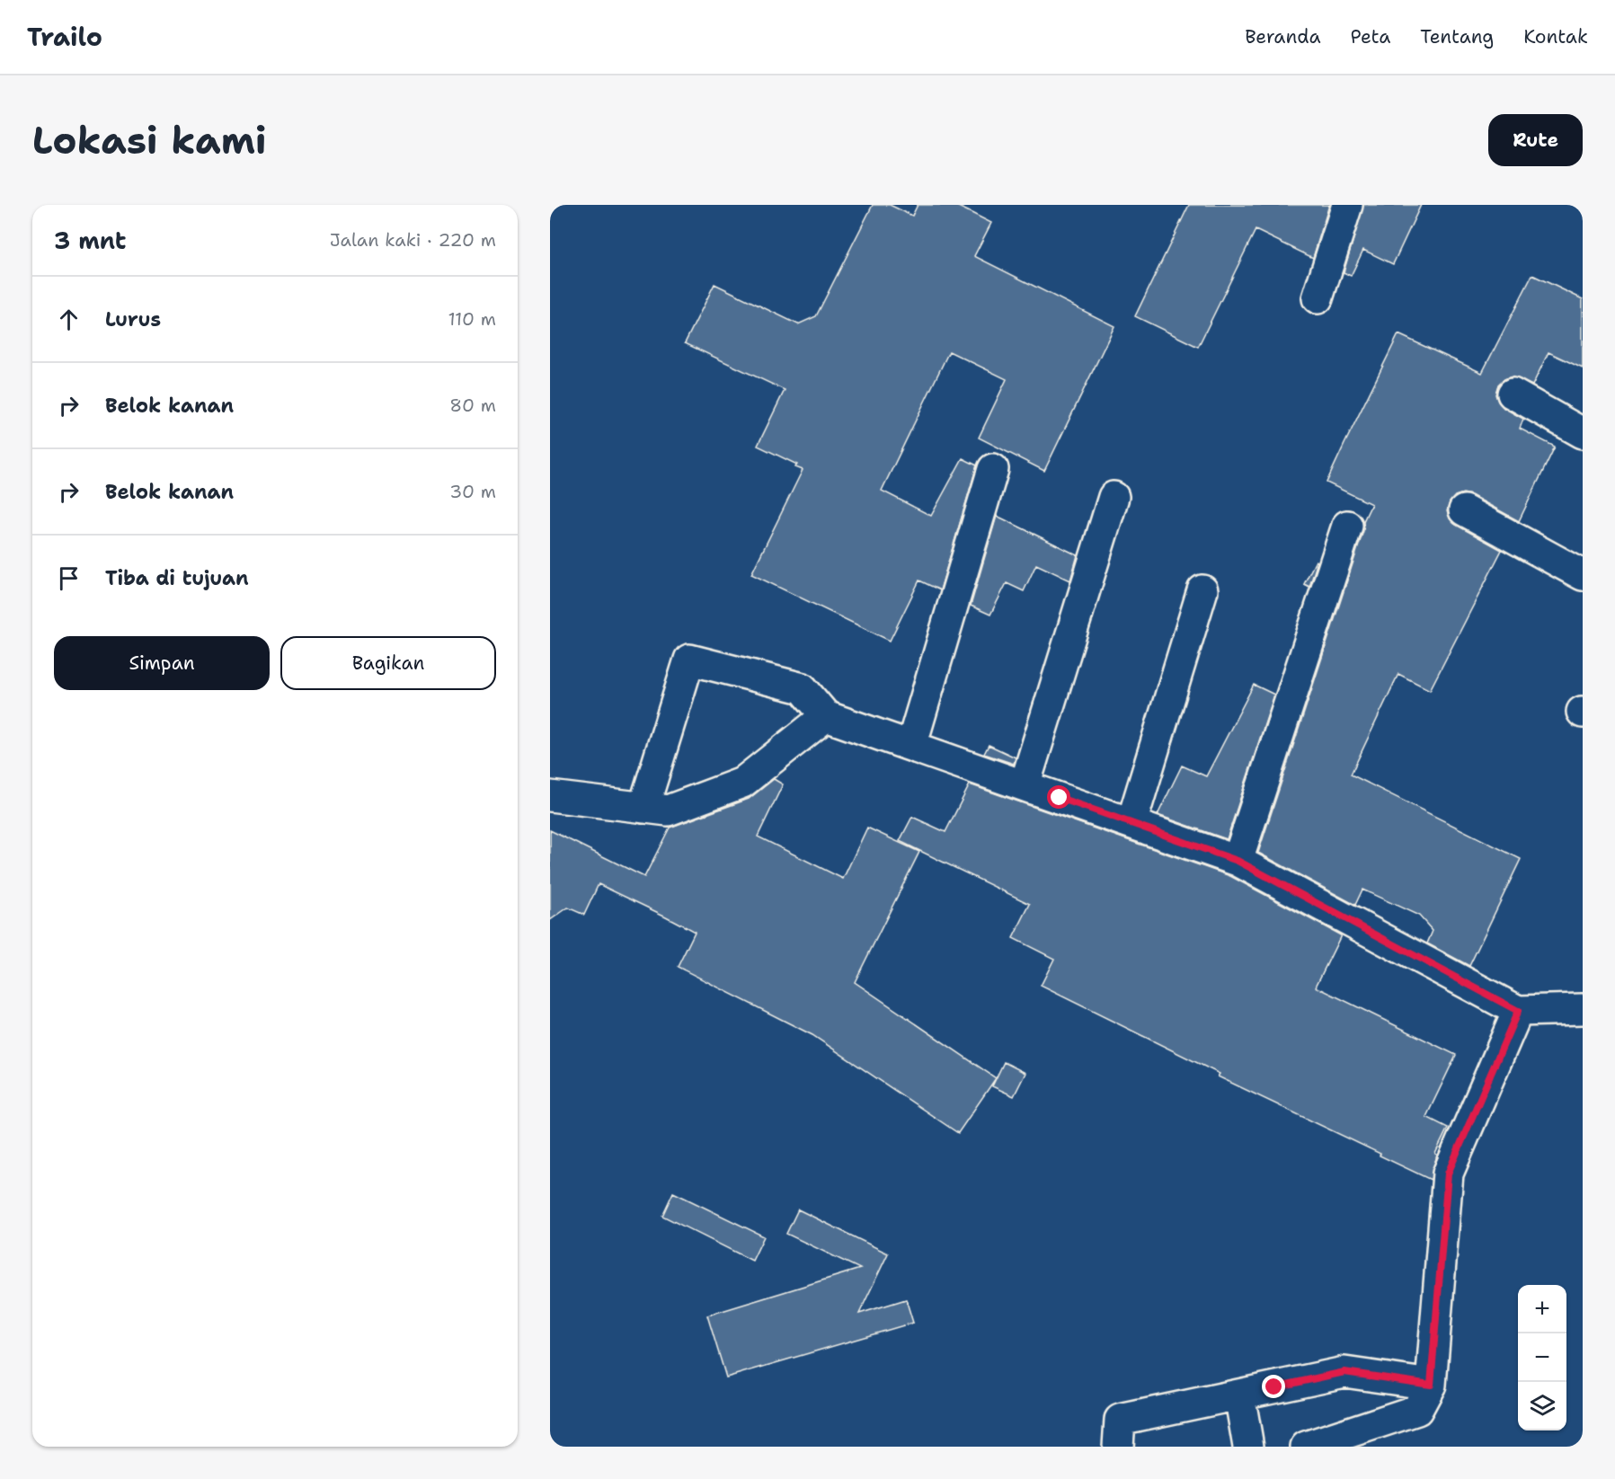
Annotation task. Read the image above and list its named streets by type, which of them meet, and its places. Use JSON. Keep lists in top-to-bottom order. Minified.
{"page":{"header":"Trailo","nav":["Beranda","Peta","Tentang","Kontak"],"buttons":["Rute",["Simpan","Bagikan"]],"title":"Lokasi kami","heading":["3 mnt","Jalan kaki · 220 m"],"list":[["Lurus","110 m"],["Belok kanan","80 m"],["Belok kanan","30 m"],"Tiba di tujuan"],"map_buttons":["+","−"]}}
